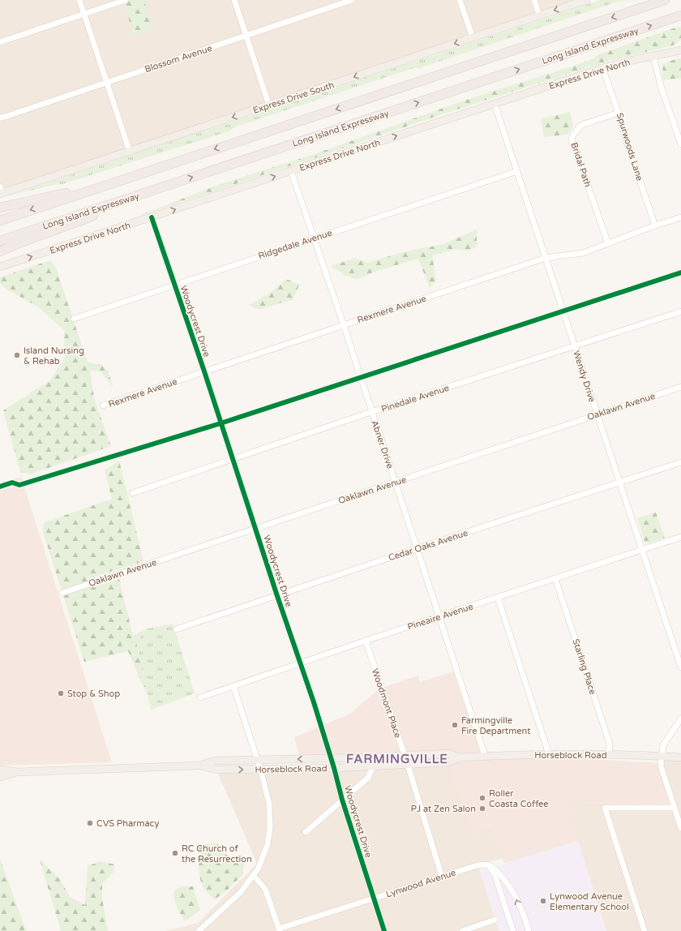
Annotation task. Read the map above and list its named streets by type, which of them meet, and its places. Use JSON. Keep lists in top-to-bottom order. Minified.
{"streets":{"highway":["Long Island Expressway"],"main road":["Express Drive North","Express Drive South","Horseblock Road"],"street":["Blossom Avenue","Spurwoods Lane","Bridal Path","Ridgedale Avenue","Rexmere Avenue","Woodycrest Drive","Wendy Drive","Pinedale Avenue","Oaklawn Avenue","Abner Drive","Cedar Oaks Avenue","Pineaire Avenue","Starling Place","Woodmont Place","Lynwood Avenue"]},"crossings":[["Express Drive North","Spurwoods Lane"],["Express Drive North","Woodycrest Drive"],["Express Drive North","Wendy Drive"],["Express Drive North","Abner Drive"],["Spurwoods Lane","Bridal Path"],["Spurwoods Lane","Rexmere Avenue"],["Bridal Path","Rexmere Avenue"],["Ridgedale Avenue","Woodycrest Drive"],["Ridgedale Avenue","Wendy Drive"],["Ridgedale Avenue","Abner Drive"],["Rexmere Avenue","Woodycrest Drive"],["Rexmere Avenue","Wendy Drive"],["Rexmere Avenue","Abner Drive"],["Woodycrest Drive","Pinedale Avenue"],["Woodycrest Drive","Oaklawn Avenue"],["Woodycrest Drive","Cedar Oaks Avenue"],["Woodycrest Drive","Pineaire Avenue"],["Woodycrest Drive","Horseblock Road"],["Woodycrest Drive","Lynwood Avenue"],["Wendy Drive","Pinedale Avenue"],["Wendy Drive","Oaklawn Avenue"],["Wendy Drive","Cedar Oaks Avenue"],["Wendy Drive","Pineaire Avenue"],["Pinedale Avenue","Abner Drive"],["Oaklawn Avenue","Abner Drive"],["Abner Drive","Cedar Oaks Avenue"],["Abner Drive","Pineaire Avenue"],["Abner Drive","Horseblock Road"],["Pineaire Avenue","Starling Place"],["Pineaire Avenue","Woodmont Place"],["Starling Place","Horseblock Road"],["Woodmont Place","Horseblock Road"],["Woodmont Place","Lynwood Avenue"]],"one_way":["Express Drive North","Express Drive South"],"districts":["FARMINGVILLE"],"places":["Island Nursing & Rehab","Stop & Shop","Farmingville Fire Department","Roller Coasta Coffee","PJ at Zen Salon","CVS Pharmacy","RC Church of the Resurrection","Lynwood Avenue Elementary School"]}
